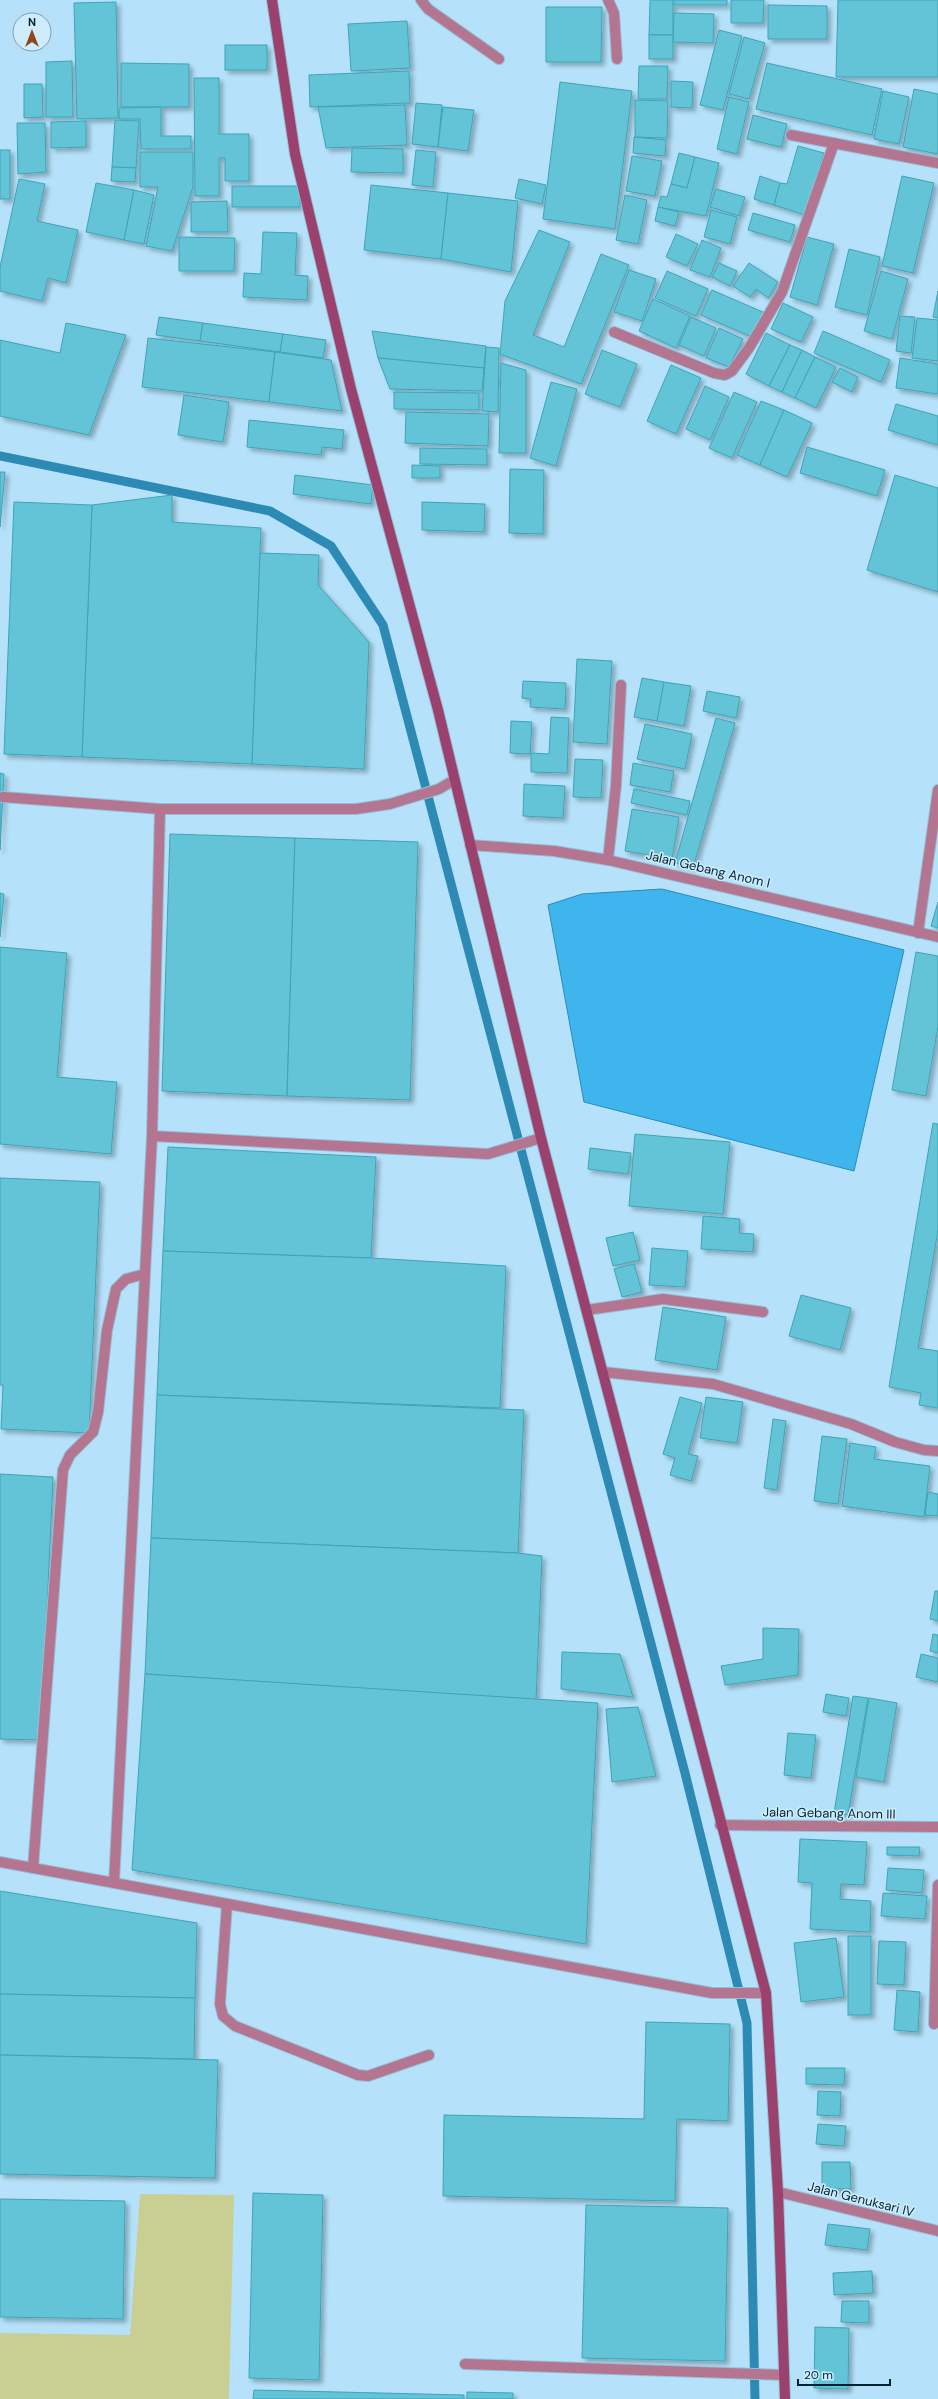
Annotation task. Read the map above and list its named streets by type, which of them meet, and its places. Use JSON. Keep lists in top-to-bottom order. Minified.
{"streets":{"street":["Jalan Gebang Anom I","Jalan Gebang Anom III","Jalan Genuksari IV"]},"scale_bar":"20 m","north":"top"}
